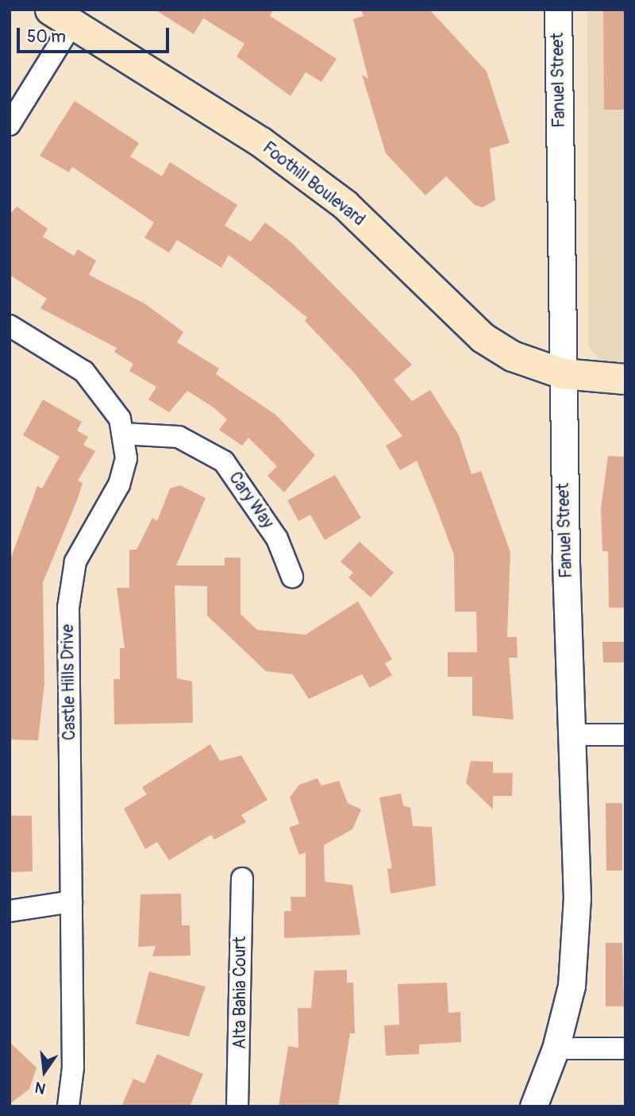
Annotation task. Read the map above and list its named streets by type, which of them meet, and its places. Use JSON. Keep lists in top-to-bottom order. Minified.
{"streets":{"main road":["Foothill Boulevard"],"street":["Fanuel Street","Cary Way","Castle Hills Drive","Alta Bahia Court"]},"crossings":[["Fanuel Street","Foothill Boulevard"],["Cary Way","Castle Hills Drive"]],"scale_bar":"50 m","north":"bottom"}
